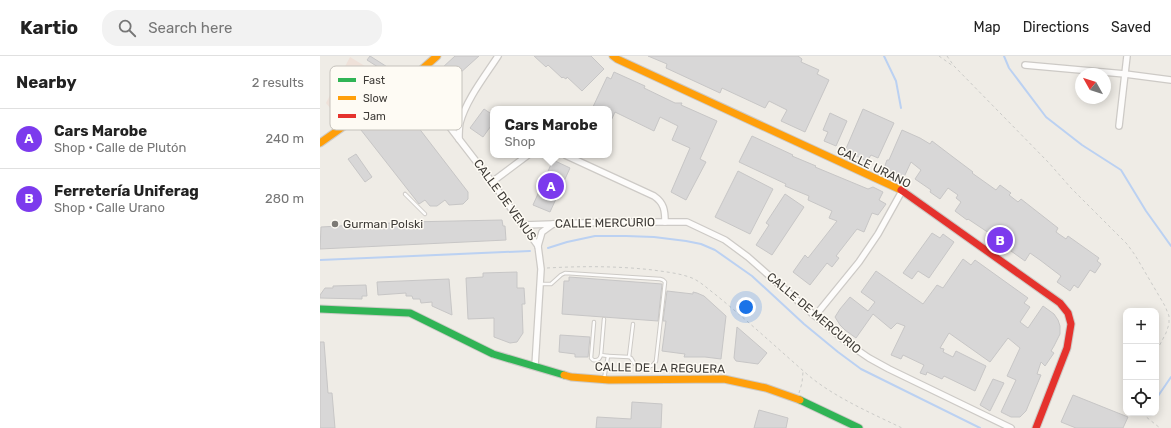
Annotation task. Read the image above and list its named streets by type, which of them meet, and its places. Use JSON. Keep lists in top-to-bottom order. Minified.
{"streets":{"street":["CALLE URANO","CALLE DE VENUS","CALLE MERCURIO","CALLE DE MERCURIO","CALLE DE LA REGUERA"]},"crossings":[["CALLE DE VENUS","CALLE MERCURIO"],["CALLE DE VENUS","CALLE DE LA REGUERA"],["CALLE MERCURIO","CALLE DE MERCURIO"]],"places":["Gurman Polski"],"legend":["Fast","Slow","Jam"],"north":"top left","page":{"header":"Kartio","search":"Search here","nav":["Map","Directions","Saved"],"heading":["Nearby","2 results"],"popup":["Cars Marobe","Shop"],"list":[{"mark":"A","name":"Cars Marobe","note":"Shop · Calle de Plutón","value":"240 m"},{"mark":"B","name":"Ferretería Uniferag","note":"Shop · Calle Urano","value":"280 m"}],"pins":["A","B"],"map_buttons":["+","−"]}}
